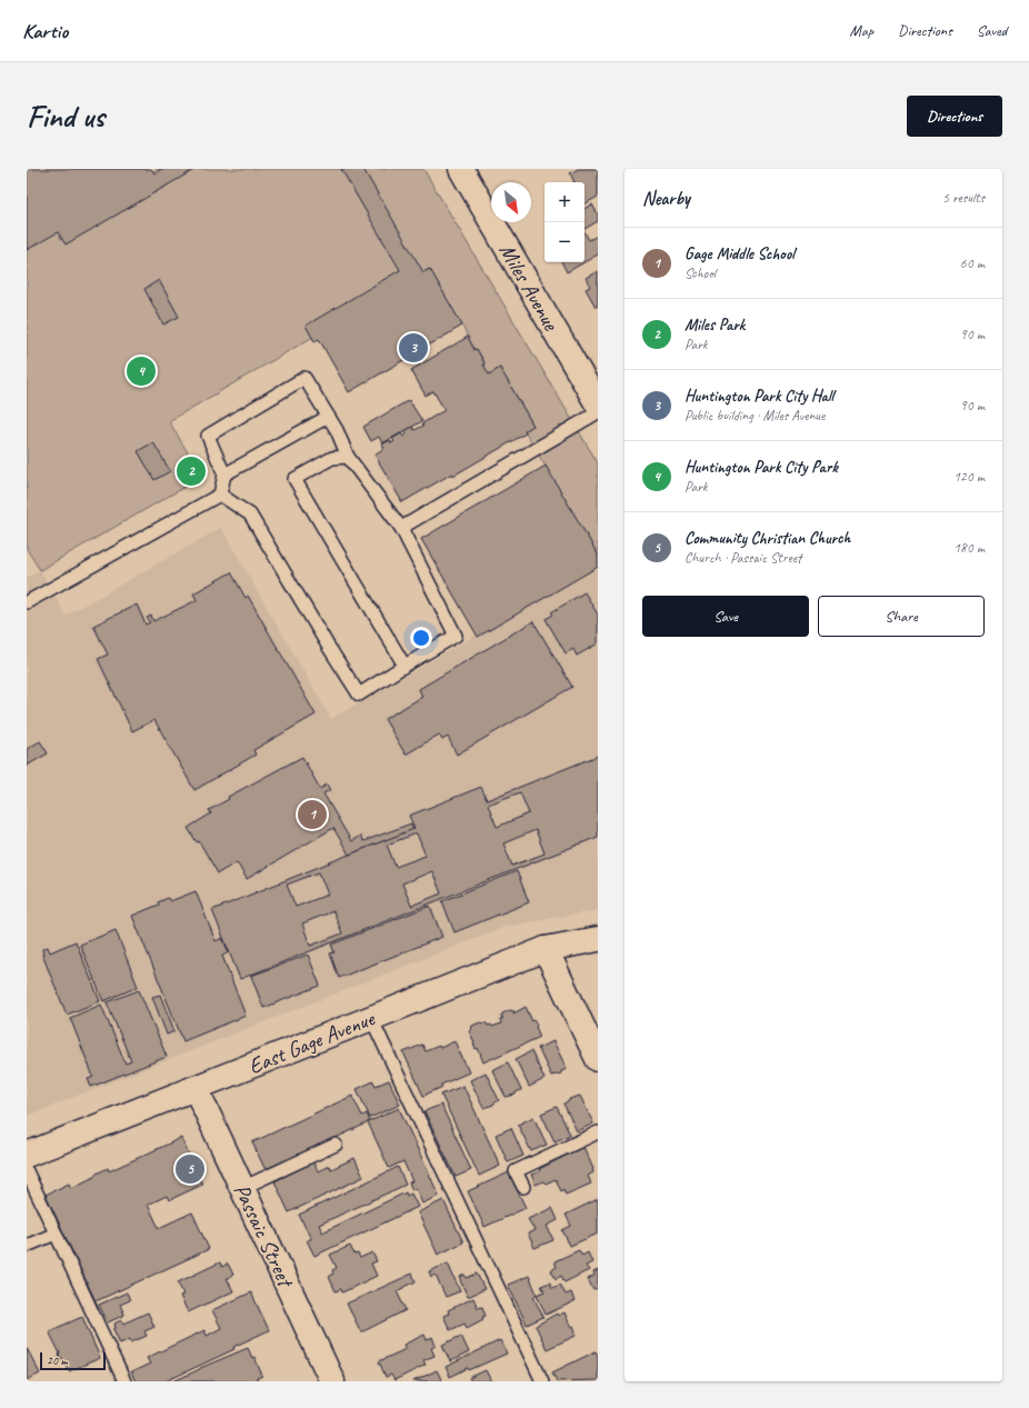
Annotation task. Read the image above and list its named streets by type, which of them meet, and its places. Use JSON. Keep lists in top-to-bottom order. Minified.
{"streets":{"main road":["Miles Avenue","East Gage Avenue","Passaic Street"]},"crossings":[["East Gage Avenue","Passaic Street"]],"scale_bar":"20 m","north":"bottom right","page":{"header":"Kartio","nav":["Map","Directions","Saved"],"buttons":["Directions",["Save","Share"]],"title":"Find us","heading":["Nearby","5 results"],"map_buttons":["+","−"],"list":[{"mark":"1","name":"Gage Middle School","note":"School","value":"60 m"},{"mark":"2","name":"Miles Park","note":"Park","value":"90 m"},{"mark":"3","name":"Huntington Park City Hall","note":"Public building · Miles Avenue","value":"90 m"},{"mark":"4","name":"Huntington Park City Park","note":"Park","value":"120 m"},{"mark":"5","name":"Community Christian Church","note":"Church · Passaic Street","value":"180 m"}],"pins":["3","4","2","1","5"],"scale":"20 m"}}
